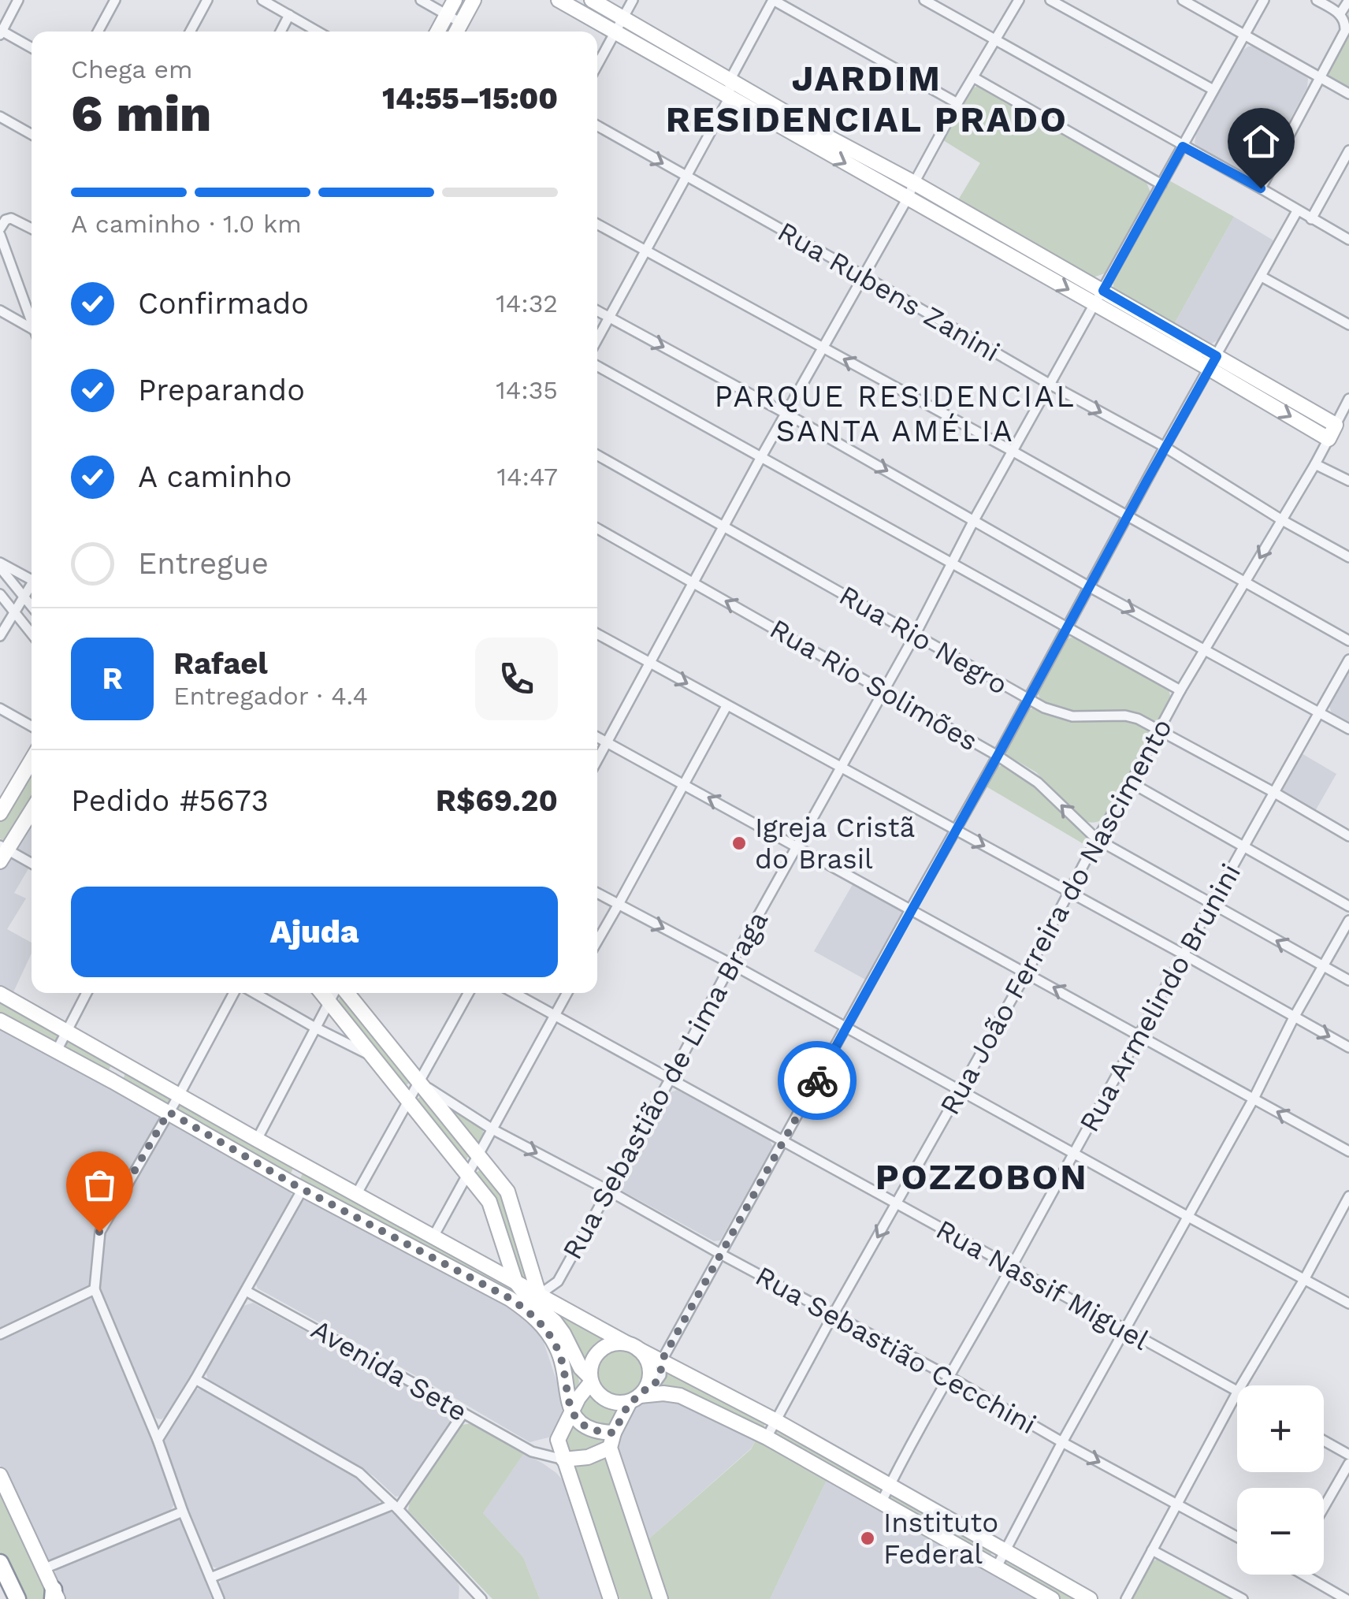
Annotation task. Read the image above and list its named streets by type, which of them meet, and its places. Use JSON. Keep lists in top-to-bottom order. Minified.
{"streets":{"main road":["Rua João Ferreira do Nascimento"],"street":["Rua Rubens Zanini","Rua Rio Negro","Rua Rio Solimões","Rua Armelindo Brunini","Rua Sebastião de Lima Braga","Rua Nassif Miguel","Rua Sebastião Cecchini","Avenida Sete"]},"crossings":[["Rua Rubens Zanini","Rua João Ferreira do Nascimento"],["Rua Rubens Zanini","Rua Sebastião de Lima Braga"],["Rua Rio Negro","Rua João Ferreira do Nascimento"],["Rua Rio Negro","Rua Armelindo Brunini"],["Rua Rio Negro","Rua Sebastião de Lima Braga"],["Rua Rio Solimões","Rua João Ferreira do Nascimento"],["Rua Rio Solimões","Rua Armelindo Brunini"],["Rua Rio Solimões","Rua Sebastião de Lima Braga"],["Rua João Ferreira do Nascimento","Rua Nassif Miguel"],["Rua João Ferreira do Nascimento","Rua Sebastião Cecchini"],["Rua Armelindo Brunini","Rua Nassif Miguel"],["Rua Armelindo Brunini","Rua Sebastião Cecchini"],["Rua Sebastião de Lima Braga","Rua Nassif Miguel"],["Rua Sebastião de Lima Braga","Rua Sebastião Cecchini"]],"districts":["JARDIM RESIDENCIAL PRADO","PARQUE RESIDENCIAL SANTA AMÉLIA","POZZOBON"],"places":["Igreja Cristã do Brasil","Instituto Federal"],"page":{"heading":["6 min","Chega em","14:55–15:00"],"panel":["Rafael","Entregador · 4.4","Pedido #5673","R$69.20"],"bar":"A caminho · 1.0 km","list":[["Confirmado","14:32"],["Preparando","14:35"],["A caminho","14:47"],"Entregue"],"round":"R","buttons":"Ajuda","map_buttons":["+","−"]}}
